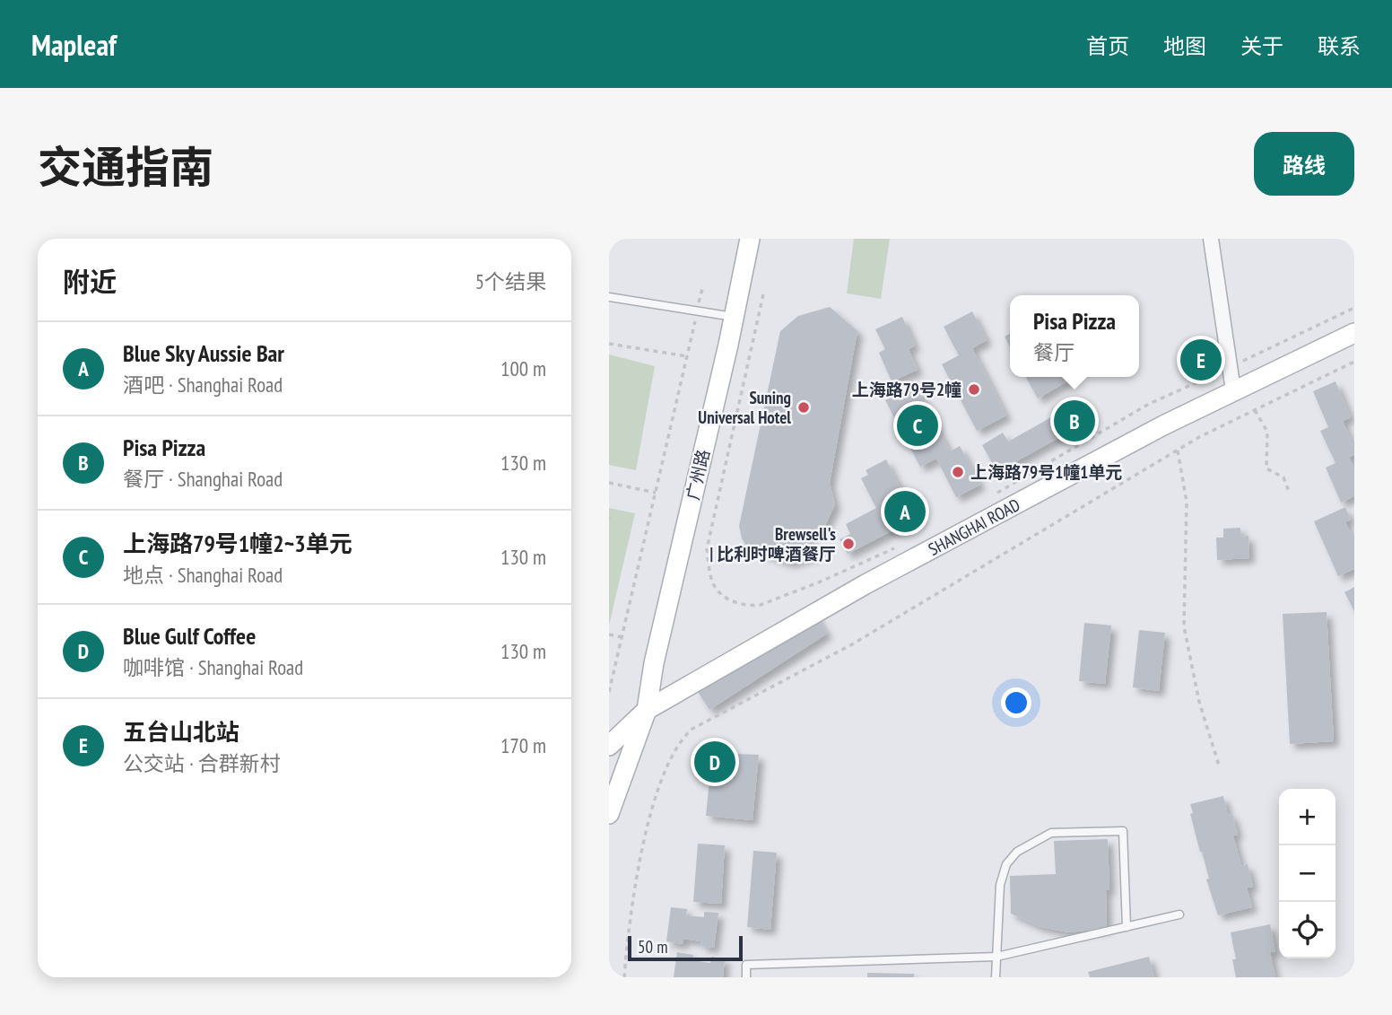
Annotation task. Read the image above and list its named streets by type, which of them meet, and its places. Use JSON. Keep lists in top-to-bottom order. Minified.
{"streets":{"main road":["广州路","SHANGHAI ROAD"]},"crossings":[["广州路","SHANGHAI ROAD"]],"places":["上海路79号2幢","Suning Universal Hotel","上海路79号1幢1单元","Brewsell's | 比利时啤酒餐厅"],"scale_bar":"50 m","page":{"header":"Mapleaf","nav":["首页","地图","关于","联系"],"title":"交通指南","buttons":"路线","heading":["附近","5个结果"],"popup":["Pisa Pizza","餐厅"],"list":[{"mark":"A","name":"Blue Sky Aussie Bar","note":"酒吧 · Shanghai Road","value":"100 m"},{"mark":"B","name":"Pisa Pizza","note":"餐厅 · Shanghai Road","value":"130 m"},{"mark":"C","name":"上海路79号1幢2~3单元","note":"地点 · Shanghai Road","value":"130 m"},{"mark":"D","name":"Blue Gulf Coffee","note":"咖啡馆 · Shanghai Road","value":"130 m"},{"mark":"E","name":"五台山北站","note":"公交站 · 合群新村","value":"170 m"}],"pins":["E","B","C","A","D"],"map_buttons":["+","−"],"scale":"50 m"}}
